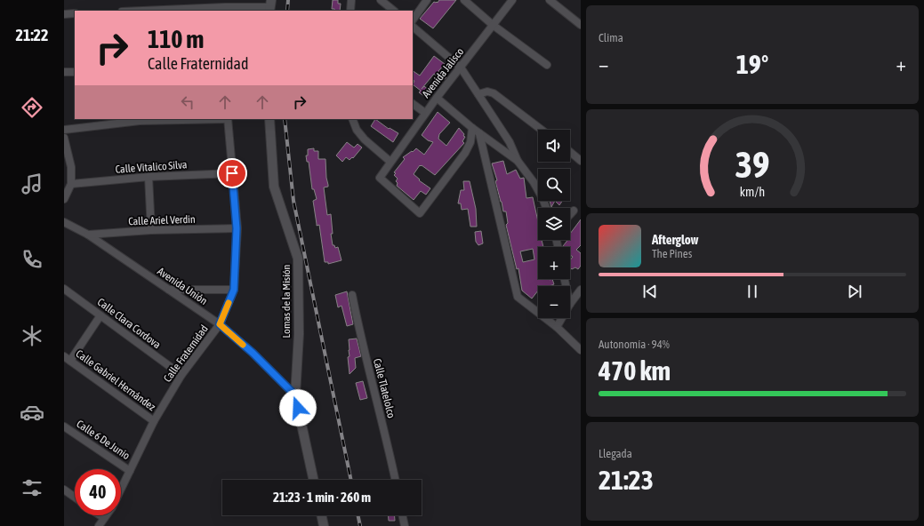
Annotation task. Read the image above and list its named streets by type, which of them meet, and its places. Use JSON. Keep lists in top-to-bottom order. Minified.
{"streets":{"street":["Avenida Jalisco","Calle Vitalico Silva","Calle Ariel Verdin","Avenida Unión","Lomas de la Misión","Calle Clara Cordova","Calle Fraternidad","Calle Gabriel Hernández","Calle Tlatelolco","Calle 6 De Junio"]},"crossings":[["Calle Vitalico Silva","Calle Fraternidad"],["Calle Ariel Verdin","Avenida Unión"],["Calle Ariel Verdin","Calle Fraternidad"],["Avenida Unión","Lomas de la Misión"],["Avenida Unión","Calle Fraternidad"],["Calle Clara Cordova","Calle Fraternidad"],["Calle Fraternidad","Calle Gabriel Hernández"],["Calle Fraternidad","Calle 6 De Junio"]],"page":{"tabs":"21:22","tile":["Clima",["Autonomía · 94%","470 km"],["Llegada","21:23"]],"turn":["110 m","Calle Fraternidad"],"heat":["−","19°","+"],"map_buttons":["+","−"],"song":["Afterglow","The Pines"],"limit":"40","trip":"21:23 · 1 min · 260 m","gauge":["39","km/h"]}}
